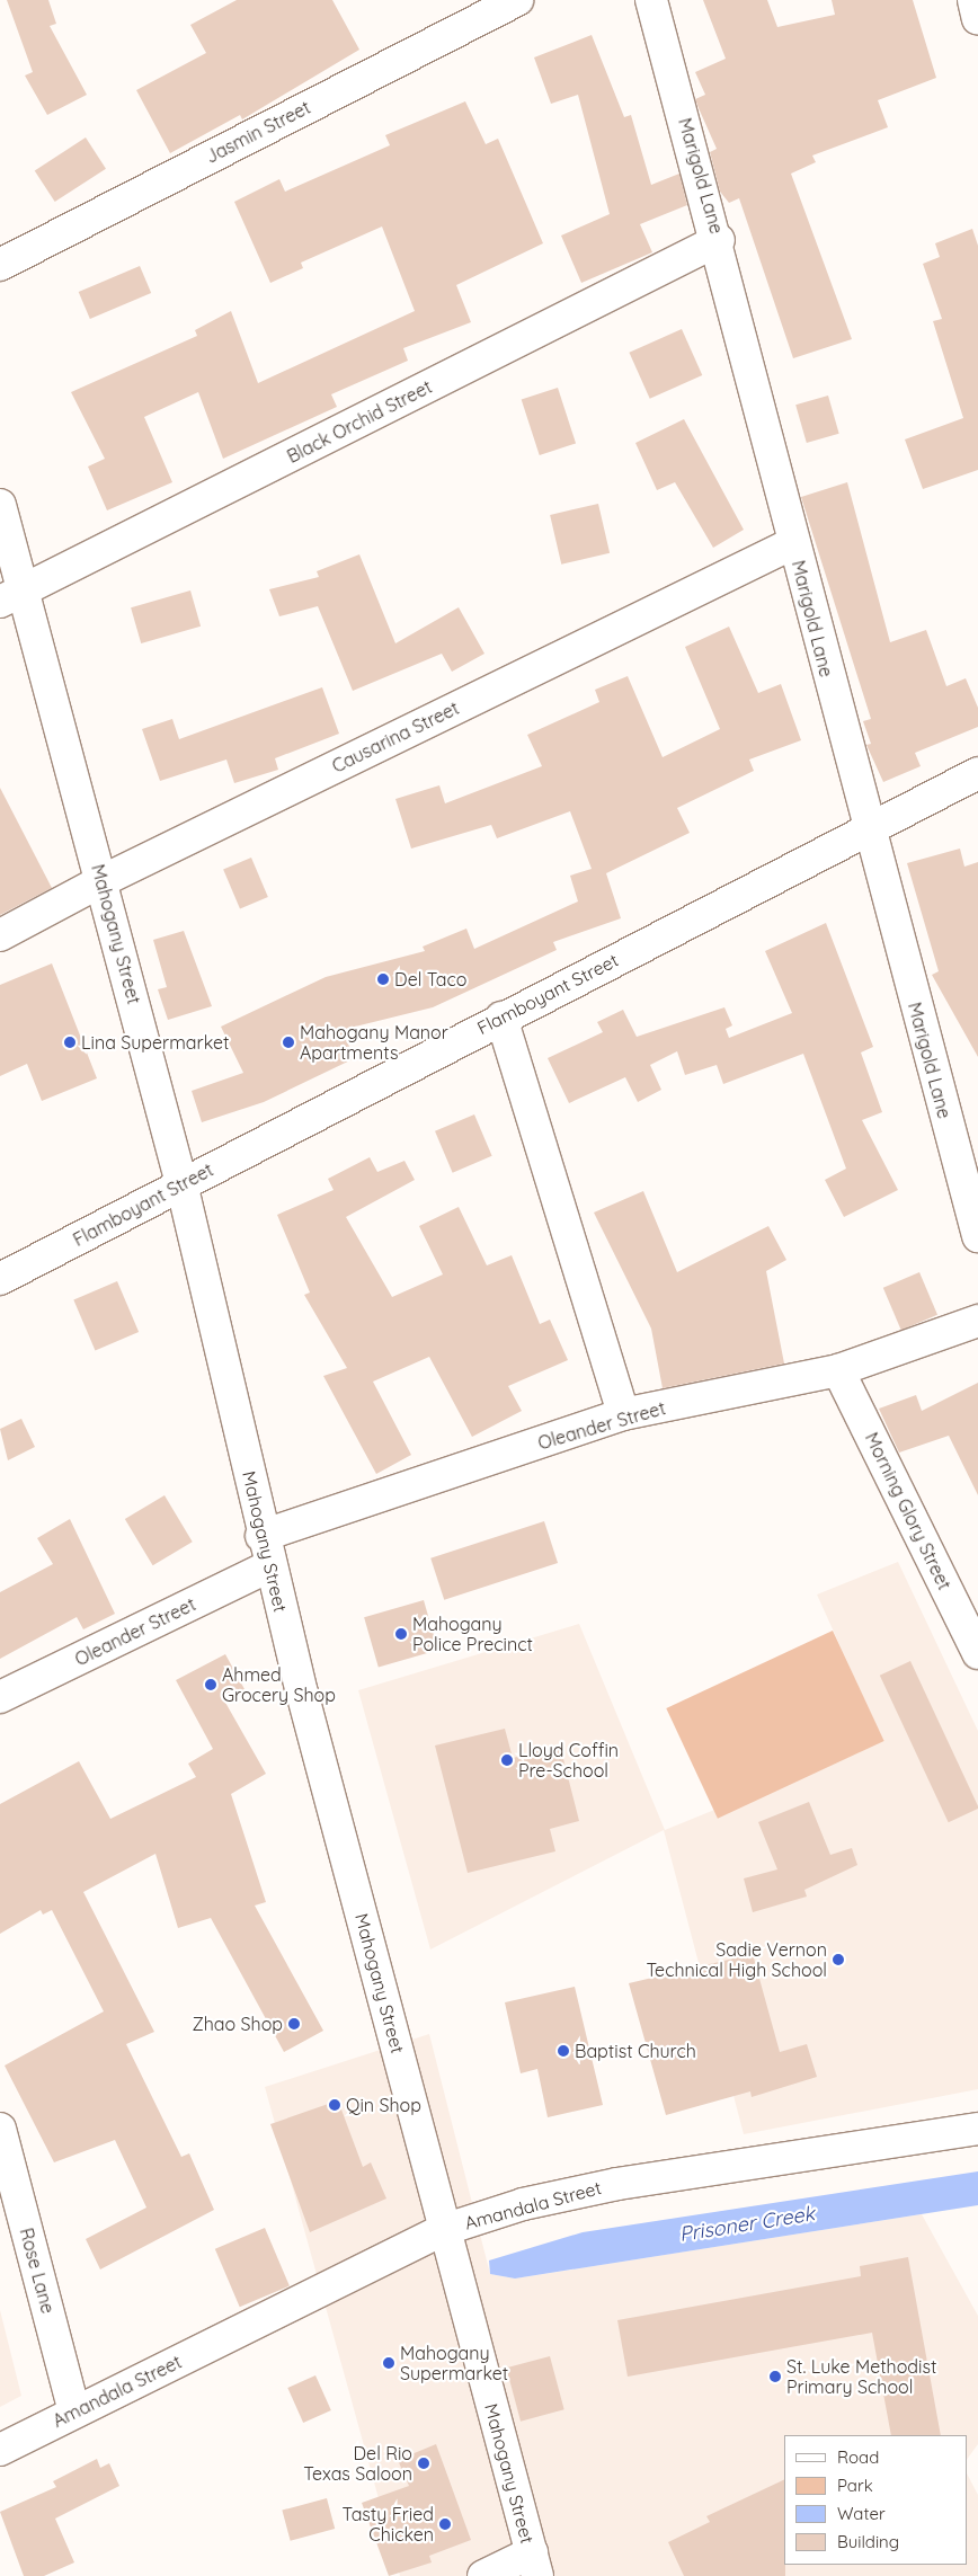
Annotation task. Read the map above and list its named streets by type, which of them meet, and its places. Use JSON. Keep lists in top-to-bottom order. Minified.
{"streets":{"street":["Jasmin Street","Marigold Lane","Black Orchid Street","Causarina Street","Mahogany Street","Flamboyant Street","Oleander Street","Morning Glory Street","Amandala Street","Rose Lane"]},"crossings":[["Marigold Lane","Black Orchid Street"],["Marigold Lane","Causarina Street"],["Marigold Lane","Flamboyant Street"],["Black Orchid Street","Mahogany Street"],["Causarina Street","Mahogany Street"],["Mahogany Street","Flamboyant Street"],["Mahogany Street","Oleander Street"],["Mahogany Street","Amandala Street"],["Oleander Street","Morning Glory Street"],["Amandala Street","Rose Lane"]],"water":["Prisoner Creek"],"places":["Del Taco","Lina Supermarket","Mahogany Manor Apartments","Mahogany Police Precinct","Ahmed Grocery Shop","Lloyd Coffin Pre-School","Sadie Vernon Technical High School","Zhao Shop","Baptist Church","Qin Shop","Mahogany Supermarket","St. Luke Methodist Primary School","Del Rio Texas Saloon","Tasty Fried Chicken"],"legend":["Road","Park","Water","Building"]}
